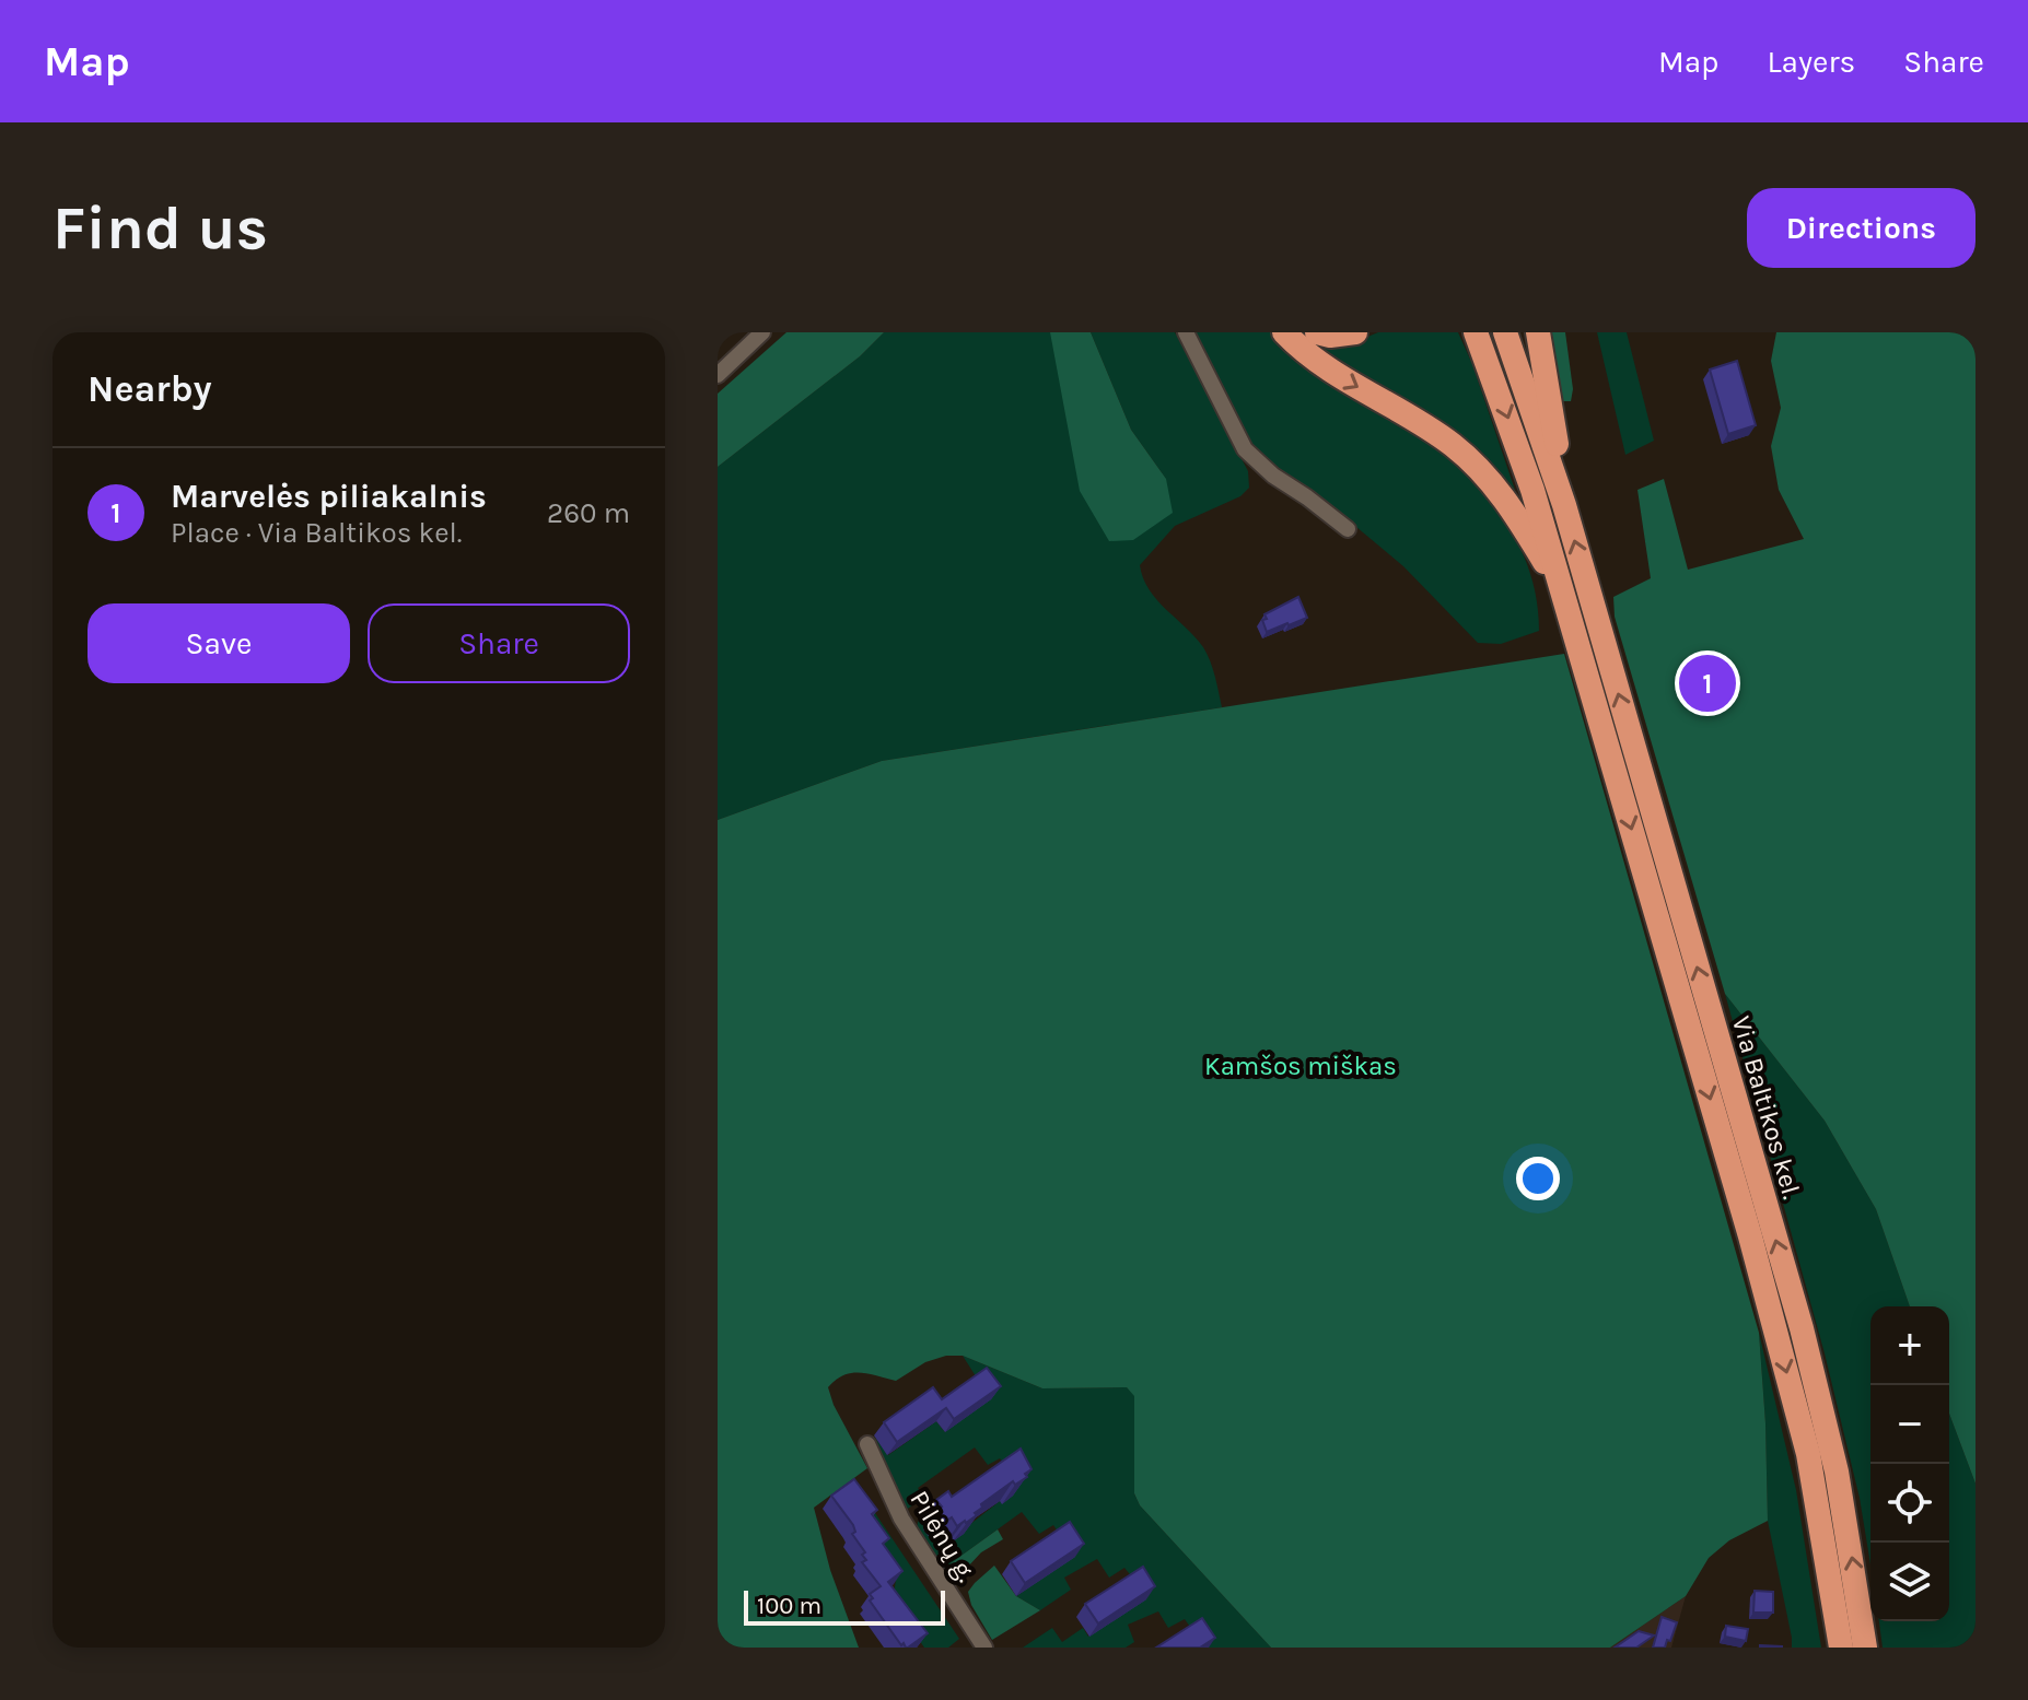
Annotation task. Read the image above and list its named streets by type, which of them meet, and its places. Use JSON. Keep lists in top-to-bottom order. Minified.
{"streets":{"highway":["Via Baltikos kel."],"street":["Pilėnų g."]},"parks":["Kamšos miškas"],"scale_bar":"100 m","page":{"header":"Map","nav":["Map","Layers","Share"],"buttons":["Directions",["Save","Share"]],"title":"Find us","heading":"Nearby","list":[{"mark":"1","name":"Marvelės piliakalnis","note":"Place · Via Baltikos kel.","value":"260 m"}],"pins":"1","map_buttons":["+","−"],"scale":"100 m"}}
